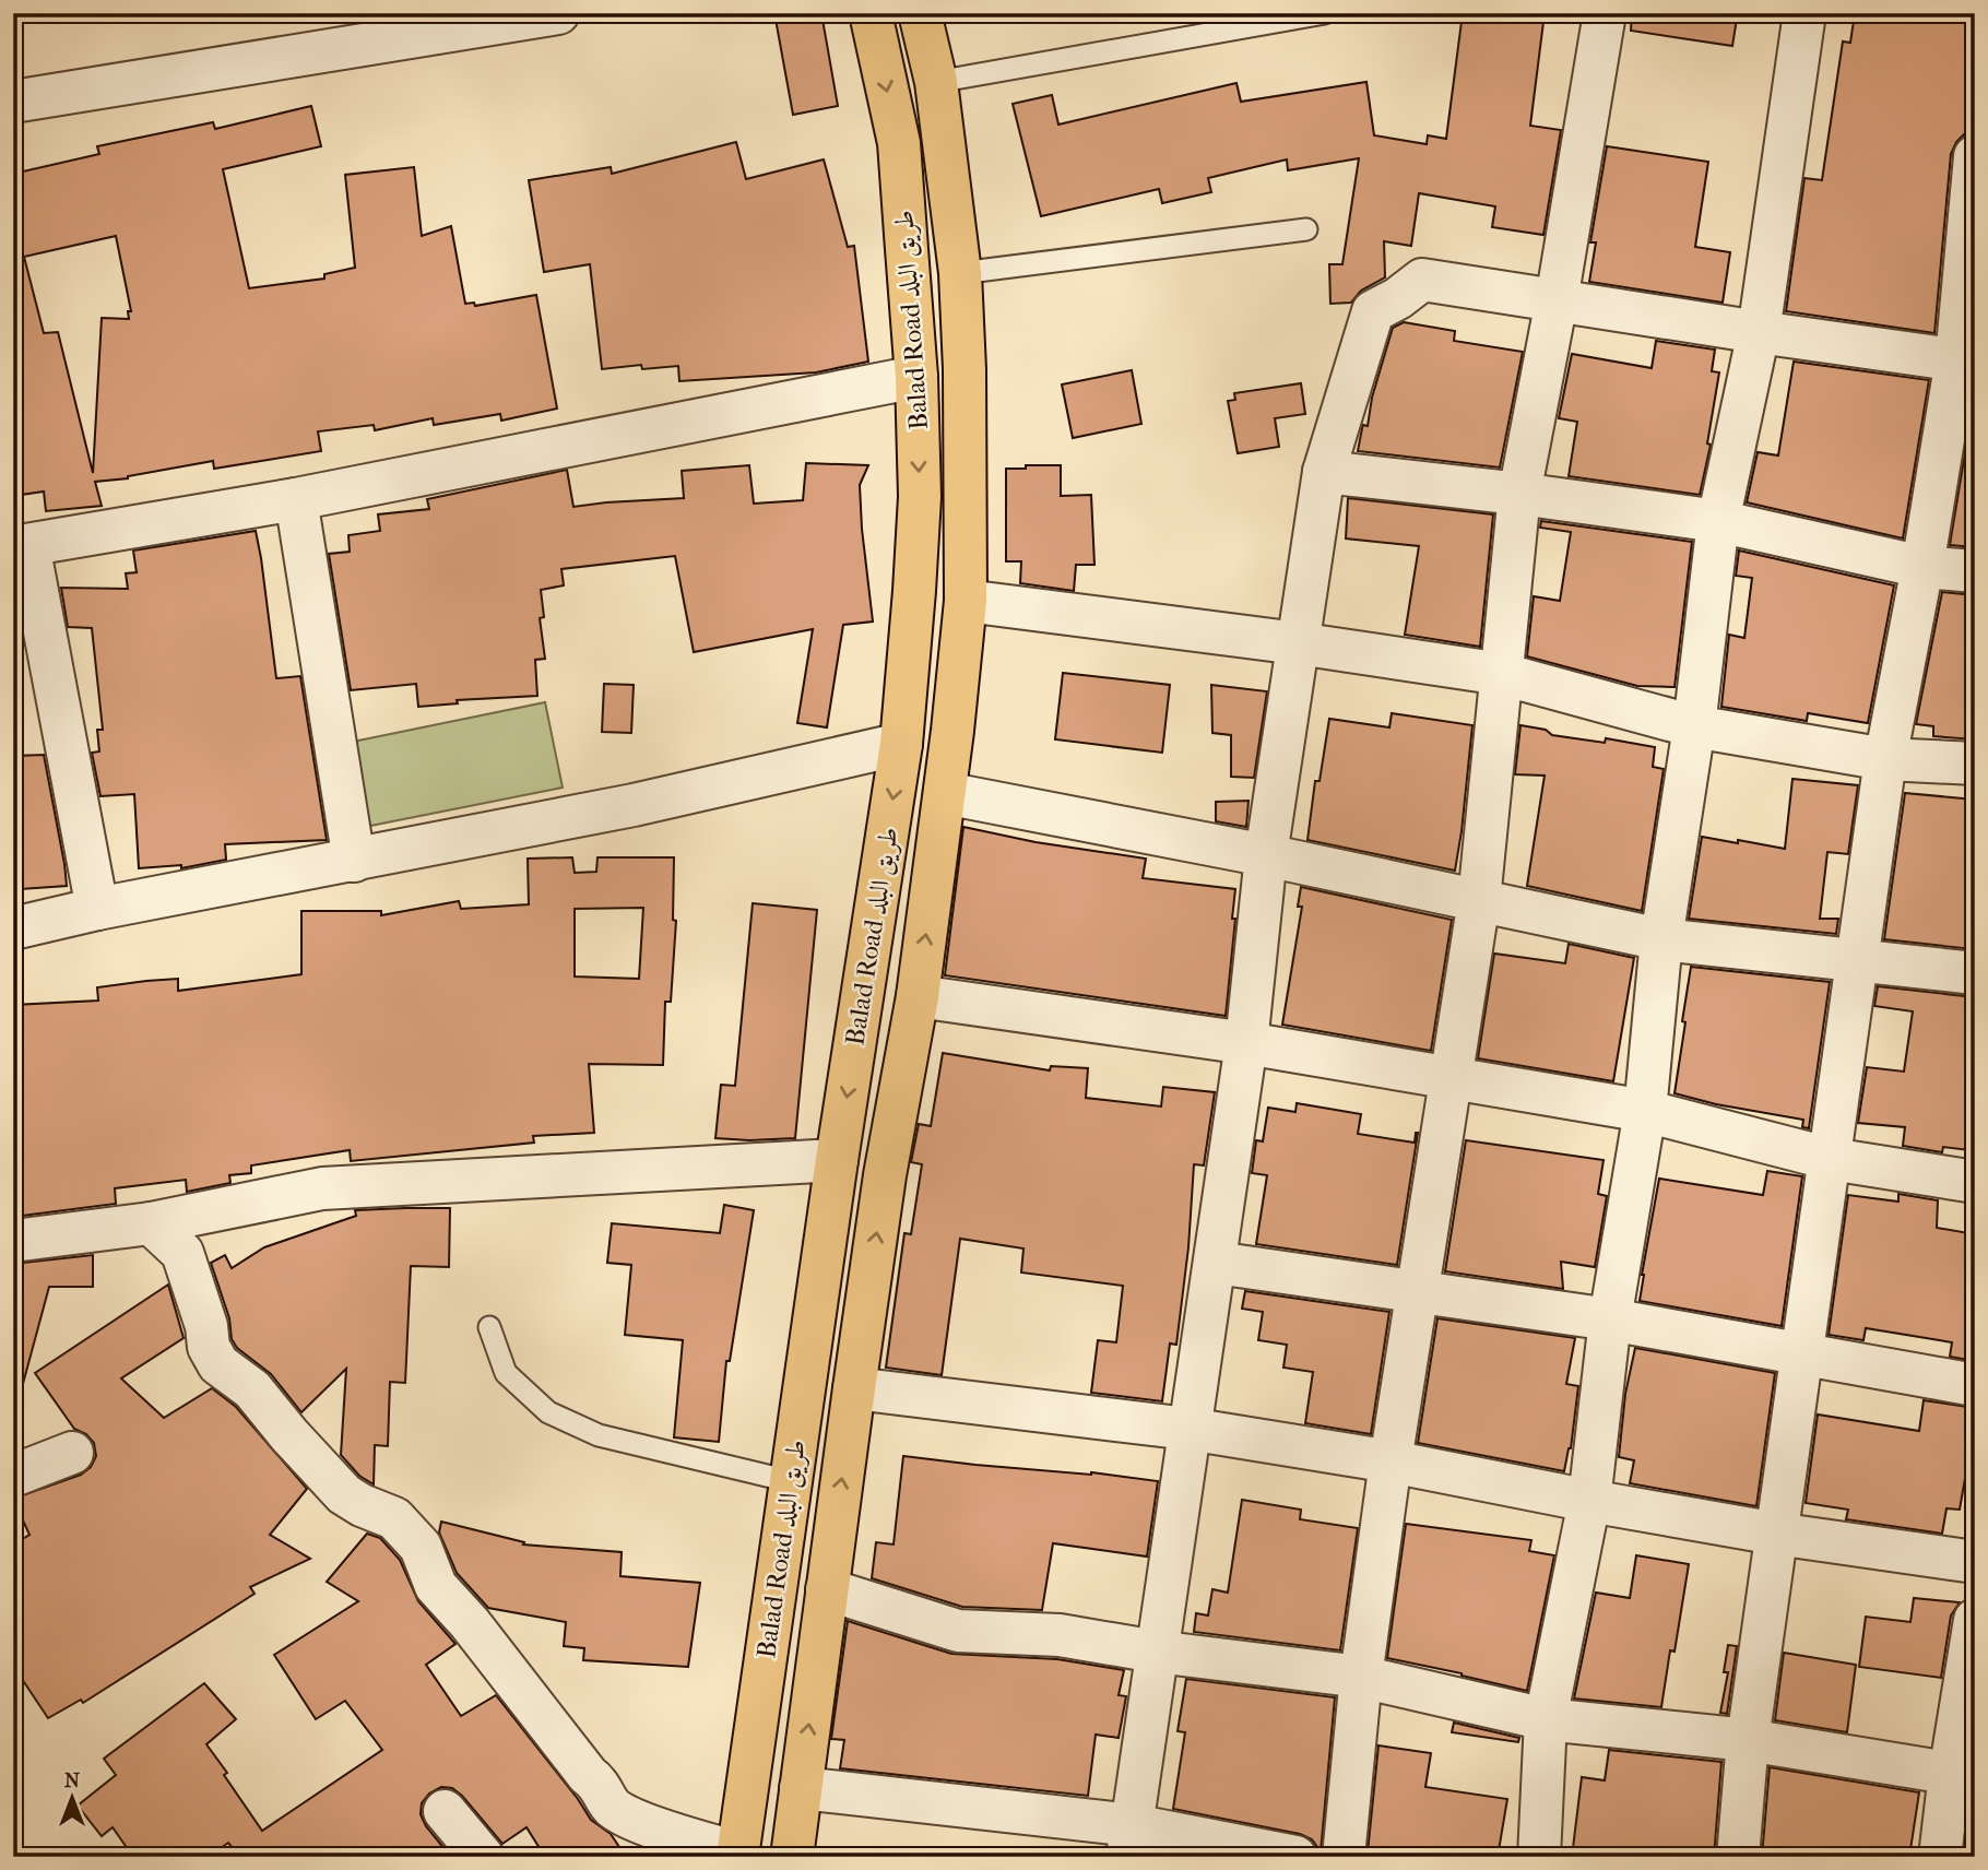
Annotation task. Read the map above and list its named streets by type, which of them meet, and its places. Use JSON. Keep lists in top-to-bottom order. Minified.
{"streets":{"highway":["Balad Road طريق البلد"]},"north":"top"}
